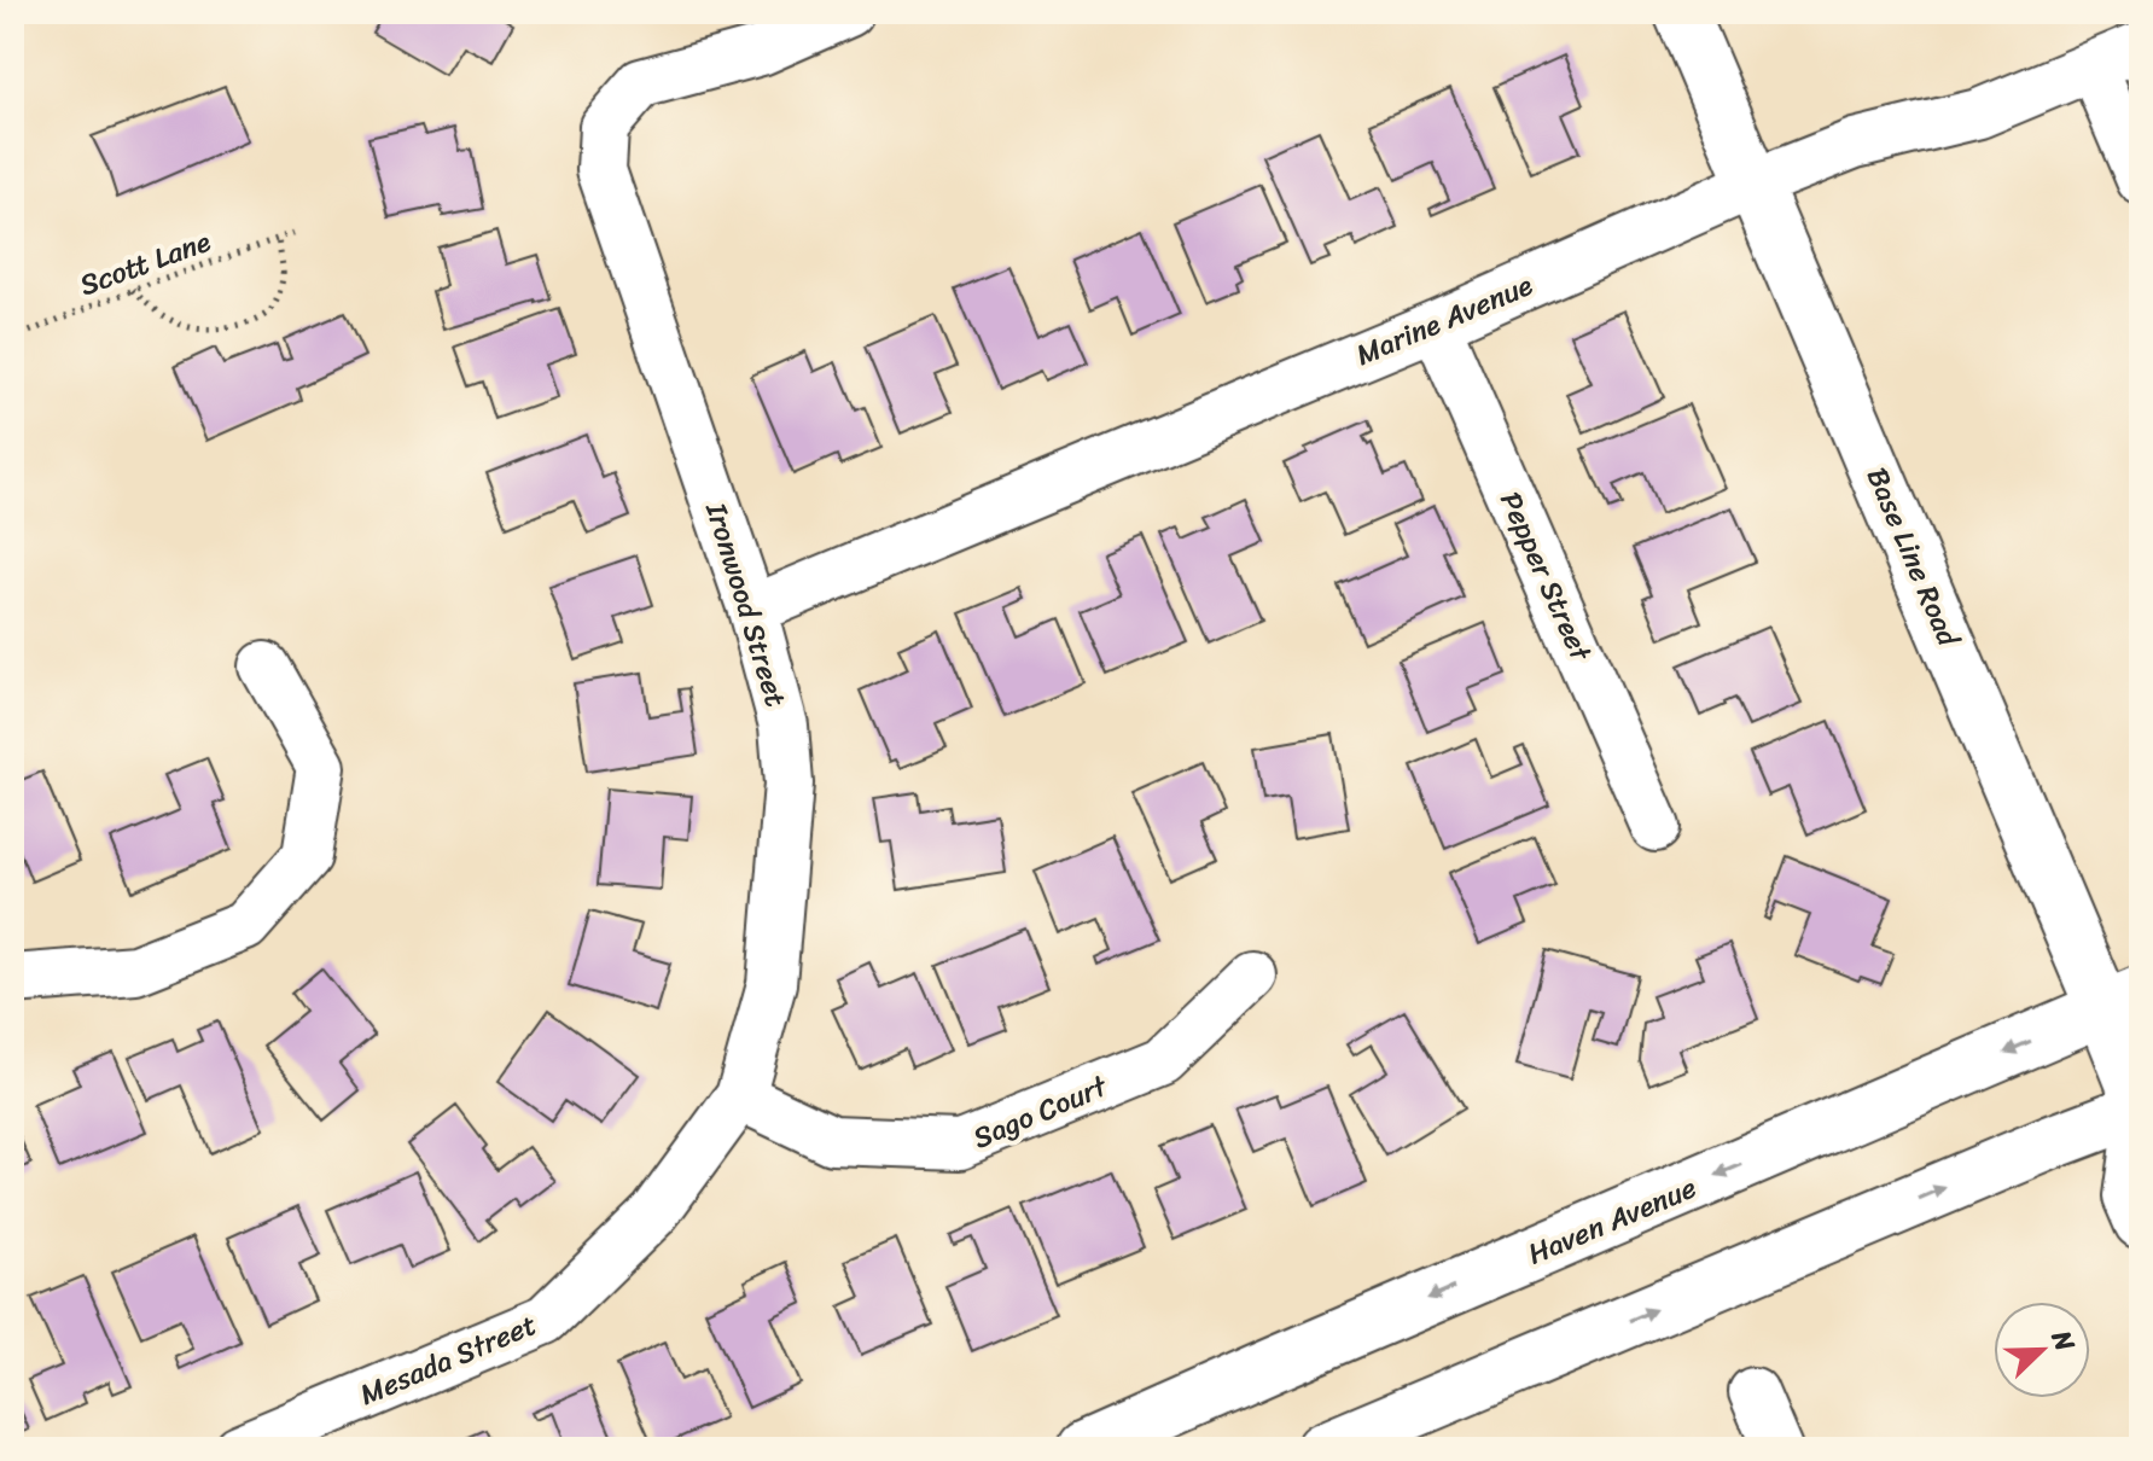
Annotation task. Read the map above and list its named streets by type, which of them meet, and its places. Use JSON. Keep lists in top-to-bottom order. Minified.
{"streets":{"main road":["Base Line Road","Haven Avenue"],"street":["Marine Avenue","Pepper Street","Ironwood Street","Sago Court","Mesada Street"],"path":["Scott Lane"]},"crossings":[["Marine Avenue","Base Line Road"],["Marine Avenue","Pepper Street"],["Marine Avenue","Ironwood Street"],["Base Line Road","Haven Avenue"],["Ironwood Street","Sago Court"],["Ironwood Street","Mesada Street"],["Sago Court","Mesada Street"]],"north":"top right"}
